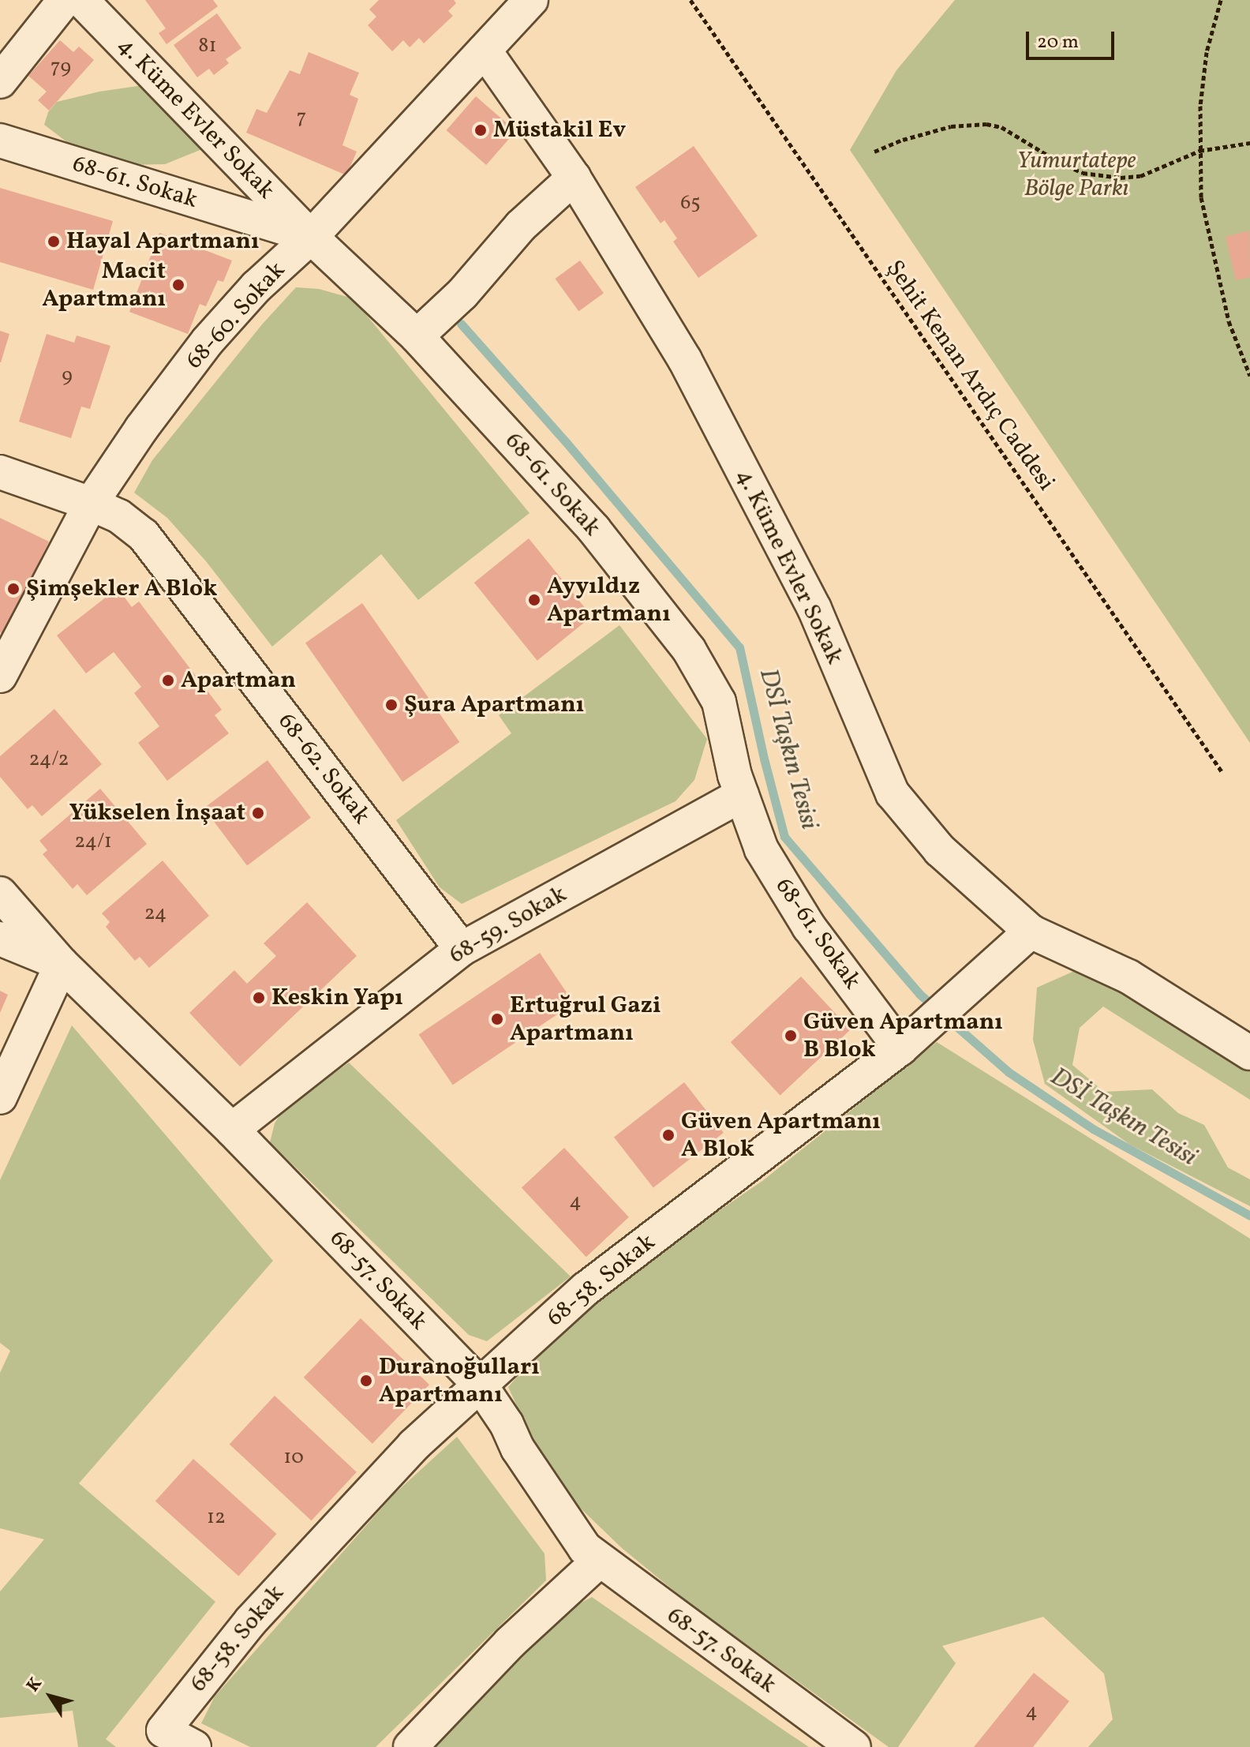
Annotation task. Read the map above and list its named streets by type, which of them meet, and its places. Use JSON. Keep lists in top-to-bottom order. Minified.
{"streets":{"street":["4. Küme Evler Sokak","68-61. Sokak","68-60. Sokak","68-62. Sokak","68-59. Sokak","68-57. Sokak","68-58. Sokak"],"path":["Şehit Kenan Ardıç Caddesi"]},"crossings":[["4. Küme Evler Sokak","68-61. Sokak"],["4. Küme Evler Sokak","68-60. Sokak"],["4. Küme Evler Sokak","68-58. Sokak"],["68-61. Sokak","68-60. Sokak"],["68-61. Sokak","68-59. Sokak"],["68-61. Sokak","68-58. Sokak"],["68-60. Sokak","68-62. Sokak"],["68-62. Sokak","68-59. Sokak"],["68-59. Sokak","68-57. Sokak"],["68-57. Sokak","68-58. Sokak"]],"water":["DSİ Taşkın Tesisi"],"parks":["Yumurtatepe Bölge Parkı"],"places":["Müstakil Ev","Hayal Apartmanı","Macit Apartmanı","Şimşekler A Blok","Ayyıldız Apartmanı","Apartman","Şura Apartmanı","Yükselen İnşaat","Keskin Yapı","Ertuğrul Gazi Apartmanı","Güven Apartmanı B Blok","Güven Apartmanı A Blok","Duranoğulları Apartmanı"],"house_numbers":["81","79","7","65","9","24/2","24/1","24","4","10","12","4"],"scale_bar":"20 m","north":"top left"}
